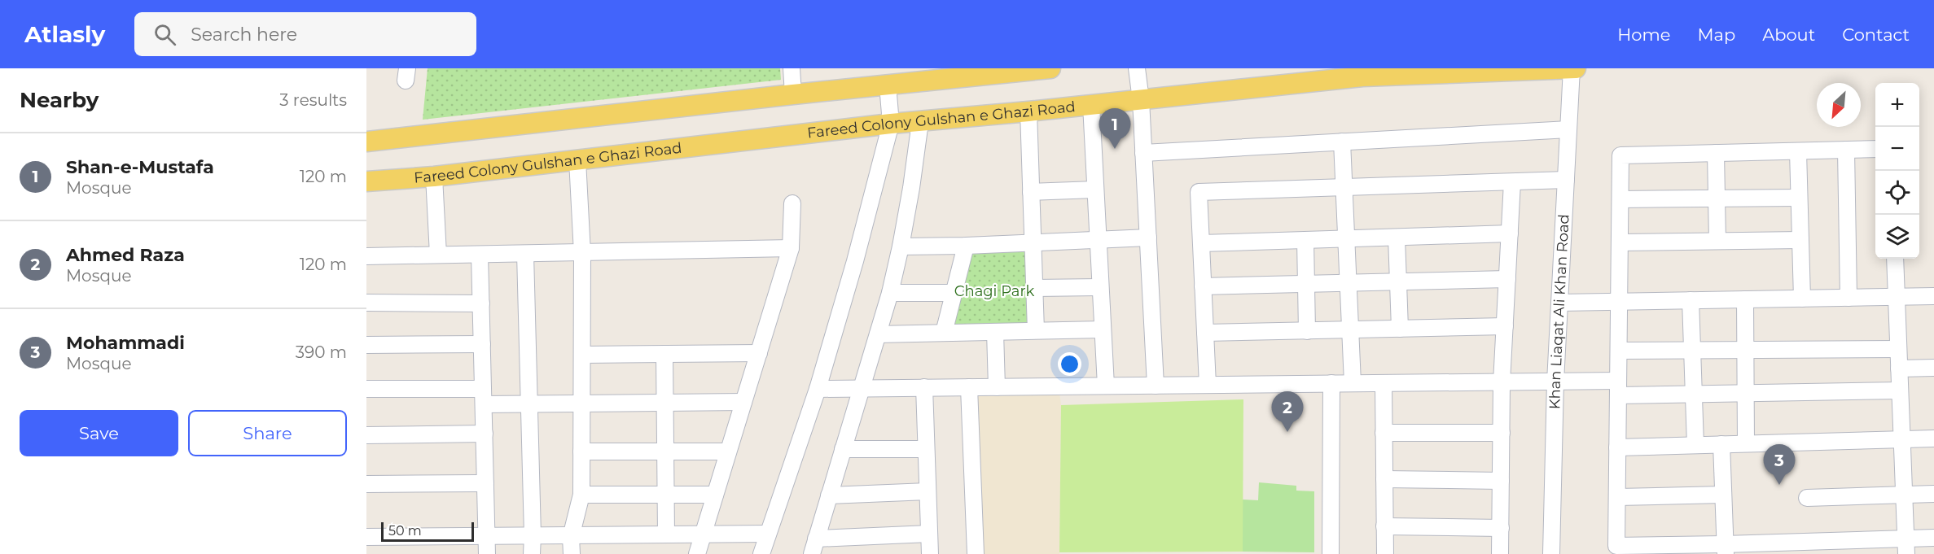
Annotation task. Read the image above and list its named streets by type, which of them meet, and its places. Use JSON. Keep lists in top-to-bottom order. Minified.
{"streets":{"main road":["Fareed Colony Gulshan e Ghazi Road"],"street":["Khan Liaqat Ali Khan Road"]},"crossings":[["Fareed Colony Gulshan e Ghazi Road","Khan Liaqat Ali Khan Road"]],"parks":["Chagi Park"],"scale_bar":"50 m","north":"bottom left","page":{"header":"Atlasly","search":"Search here","nav":["Home","Map","About","Contact"],"heading":["Nearby","3 results"],"map_buttons":["+","−"],"pins":["1","2","3"],"list":[{"mark":"1","name":"Shan-e-Mustafa","note":"Mosque","value":"120 m"},{"mark":"2","name":"Ahmed Raza","note":"Mosque","value":"120 m"},{"mark":"3","name":"Mohammadi","note":"Mosque","value":"390 m"}],"buttons":["Save","Share"],"scale":"50 m"}}
